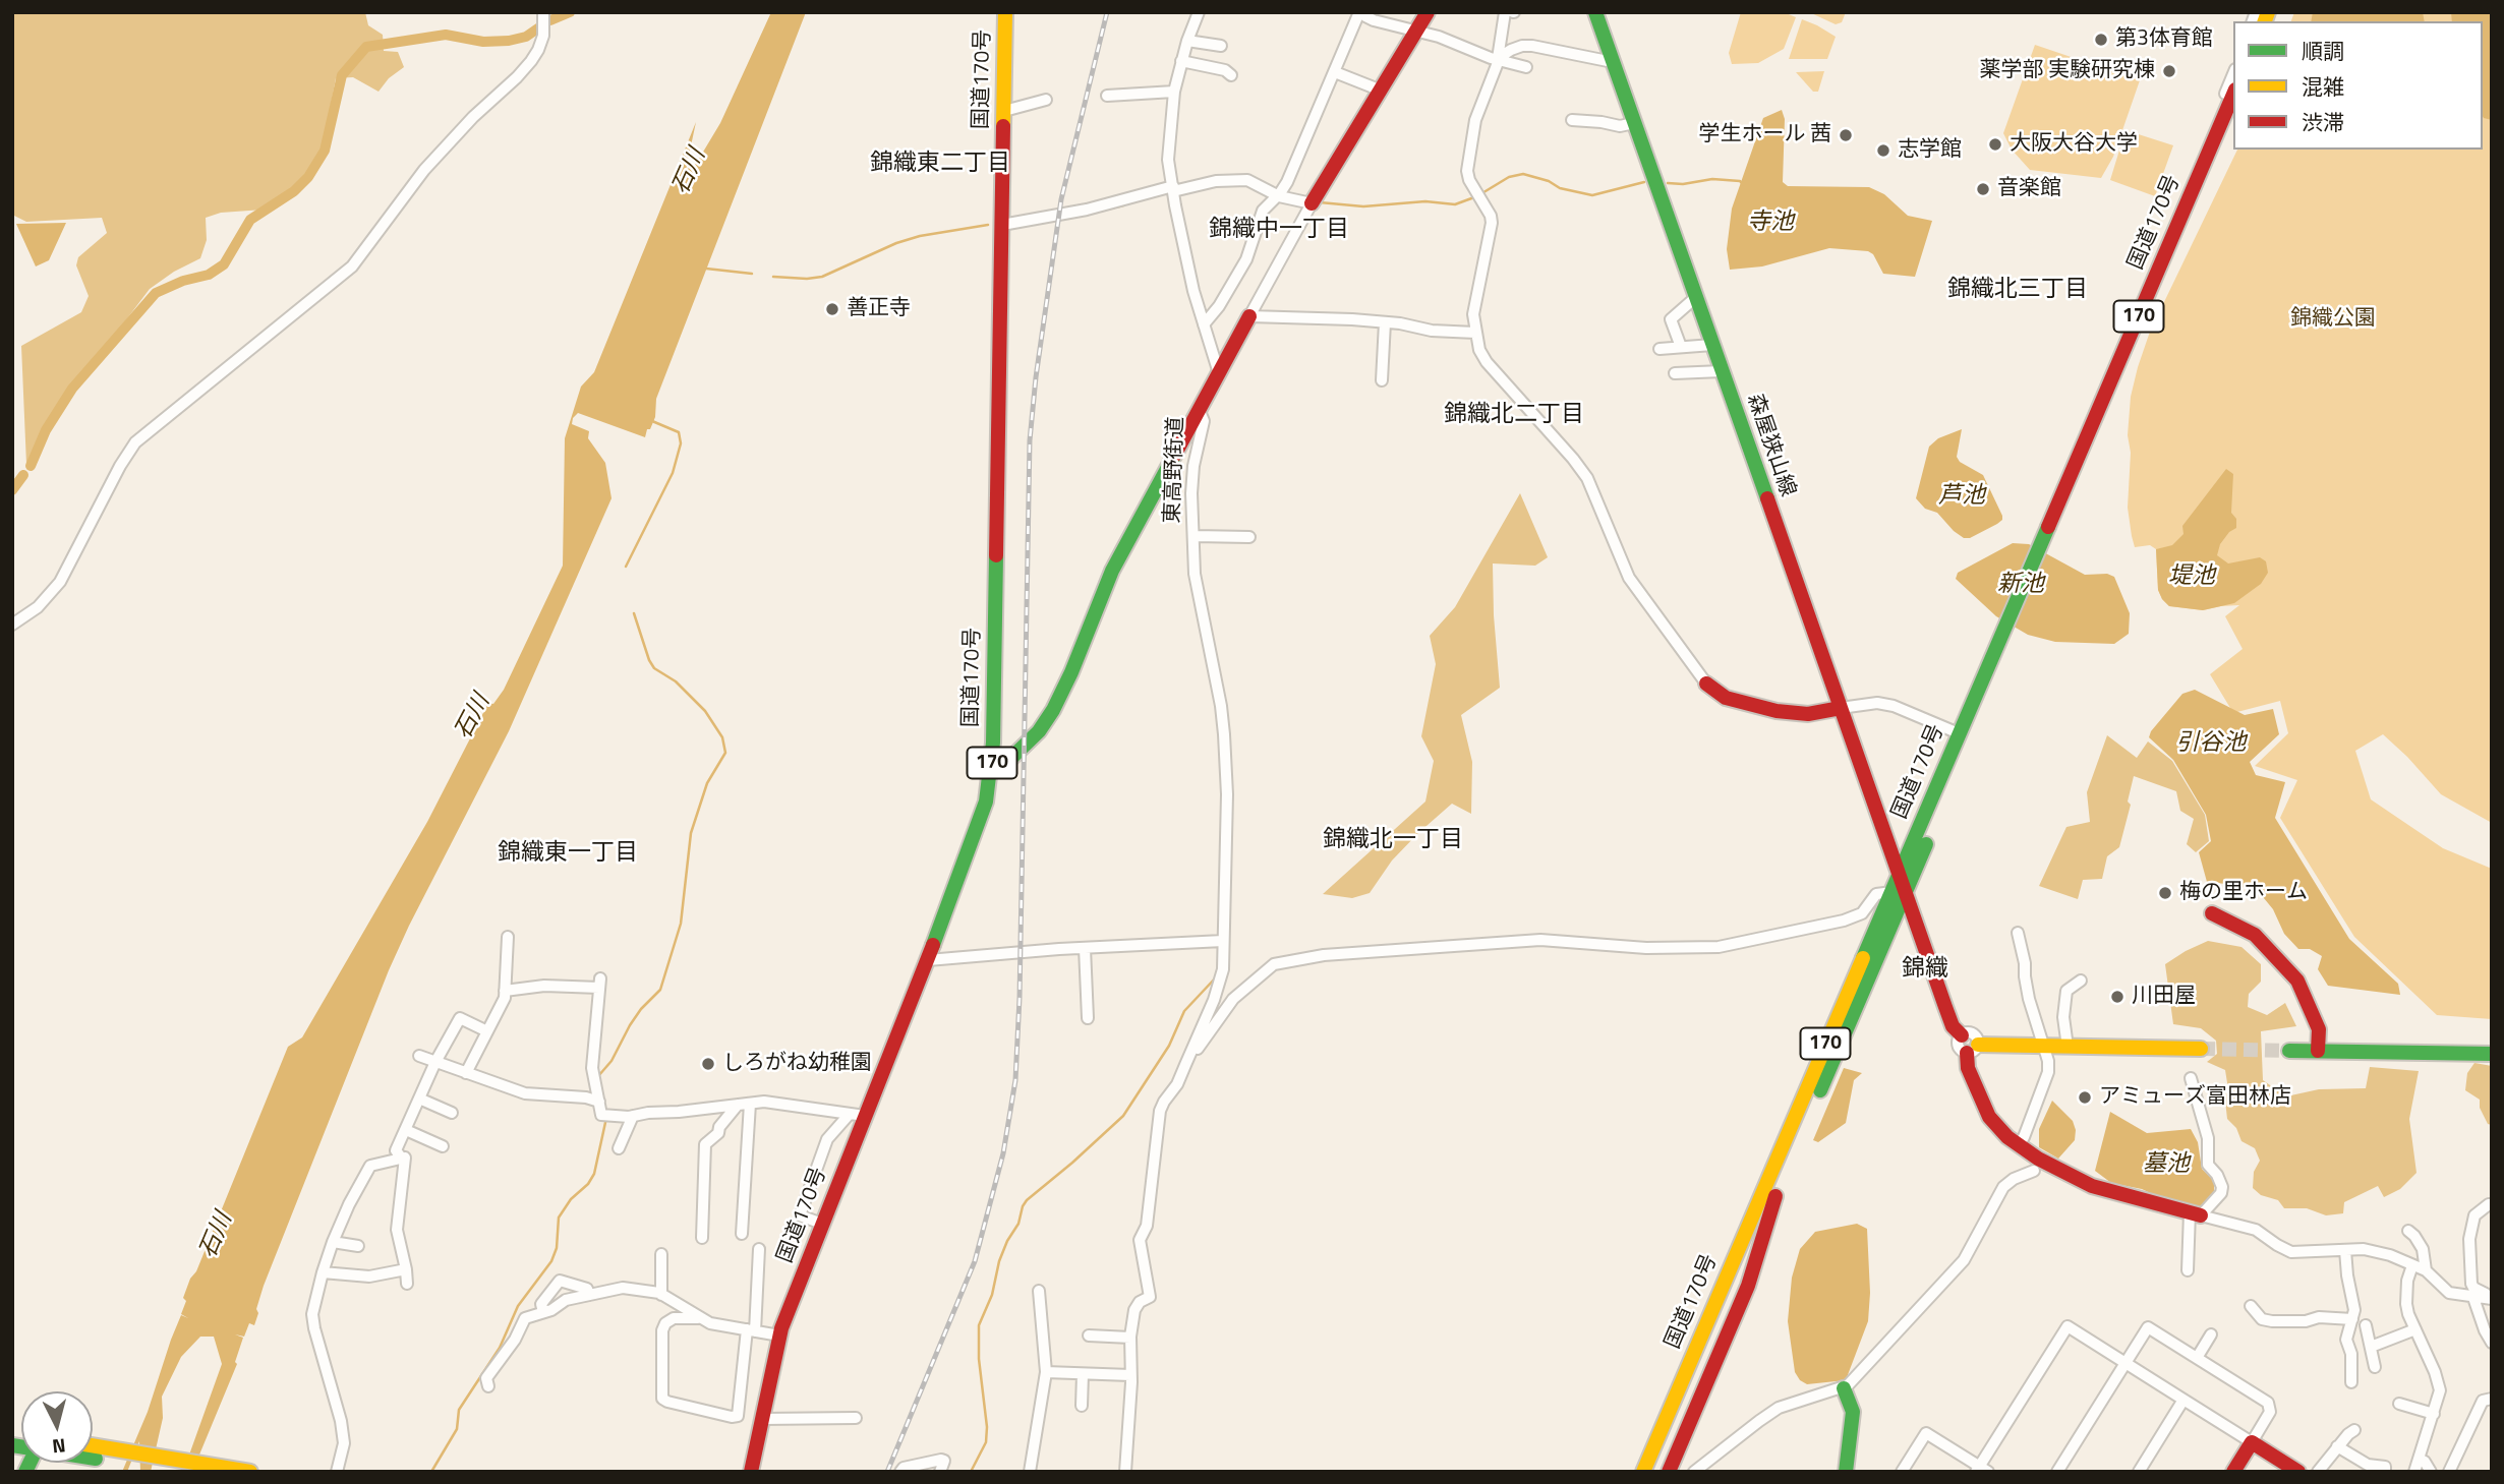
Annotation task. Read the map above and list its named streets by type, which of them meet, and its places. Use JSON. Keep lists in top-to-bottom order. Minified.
{"streets":{"main road":["国道170号","170","森屋狭山線","東高野街道"]},"crossings":[["国道170号","森屋狭山線"]],"districts":["錦織東二丁目","錦織中一丁目","錦織北三丁目","錦織北二丁目","錦織北一丁目","錦織東一丁目","錦織"],"water":["石川","寺池","芦池","堤池","新池","引谷池","墓池"],"parks":["錦織公園"],"places":["第3体育館","薬学部 実験研究棟","学生ホール 茜","大阪大谷大学","志学館","音楽館","善正寺","梅の里ホーム","川田屋","しろがね幼稚園","アミューズ富田林店"],"legend":["順調","混雑","渋滞"],"north":"bottom"}
